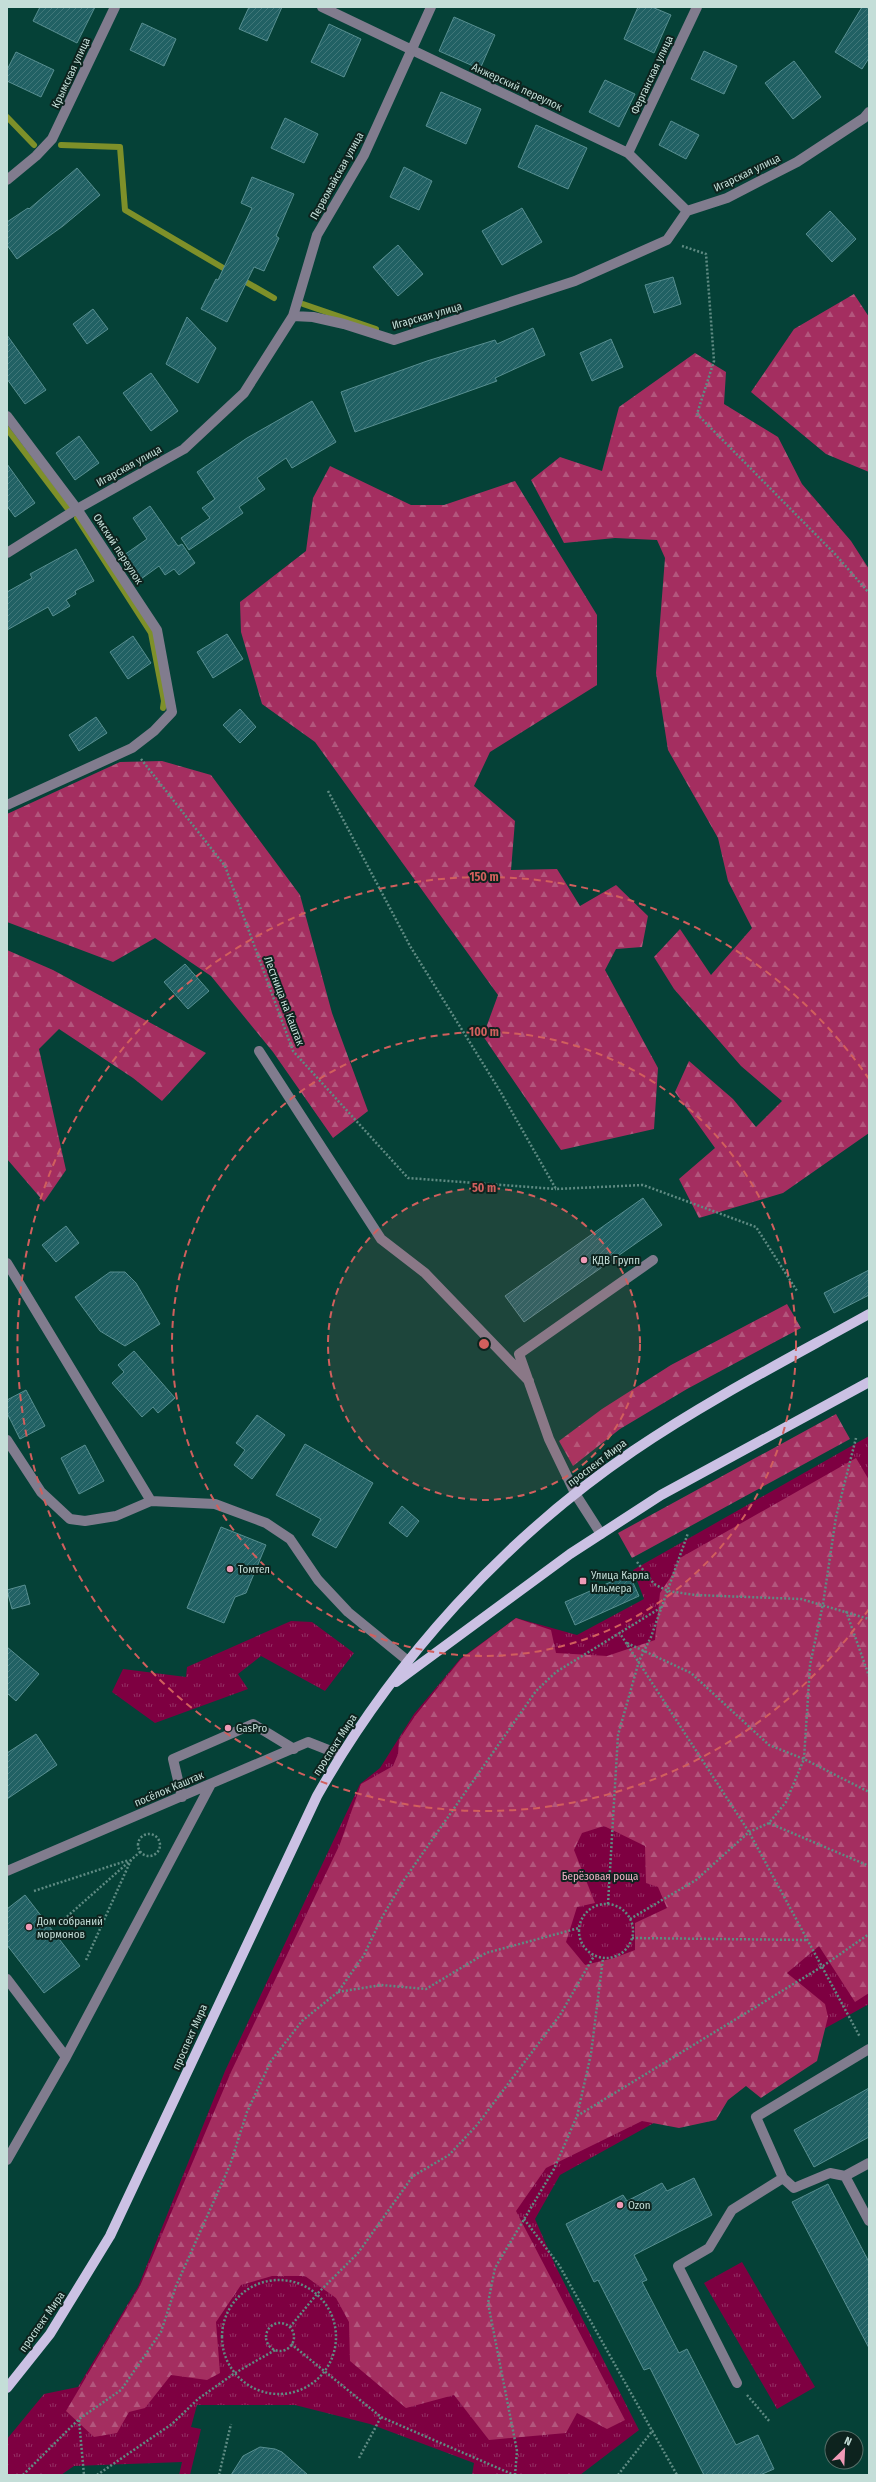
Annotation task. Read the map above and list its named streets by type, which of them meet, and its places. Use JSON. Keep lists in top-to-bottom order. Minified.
{"streets":{"main road":["проспект Мира"],"street":["Крымская улица","Ферганская улица","Анжерский переулок","Игарская улица","Первомайская улица","Омский переулок","посёлок Каштак"],"path":["Лестница на Каштак"]},"crossings":[["Ферганская улица","Анжерский переулок"],["Анжерский переулок","Игарская улица"],["Анжерский переулок","Первомайская улица"],["Игарская улица","Первомайская улица"],["Игарская улица","Омский переулок"],["Омский переулок","Лестница на Каштак"],["проспект Мира","посёлок Каштак"]],"parks":["Берёзовая роща"],"places":{"other":["КДВ Групп","Томтел","GasPro","Дом собраний мормонов","Ozon"],"transit":["Улица Карла Ильмера"]},"north":"top right","rings":["150 m","100 m","50 m"]}
